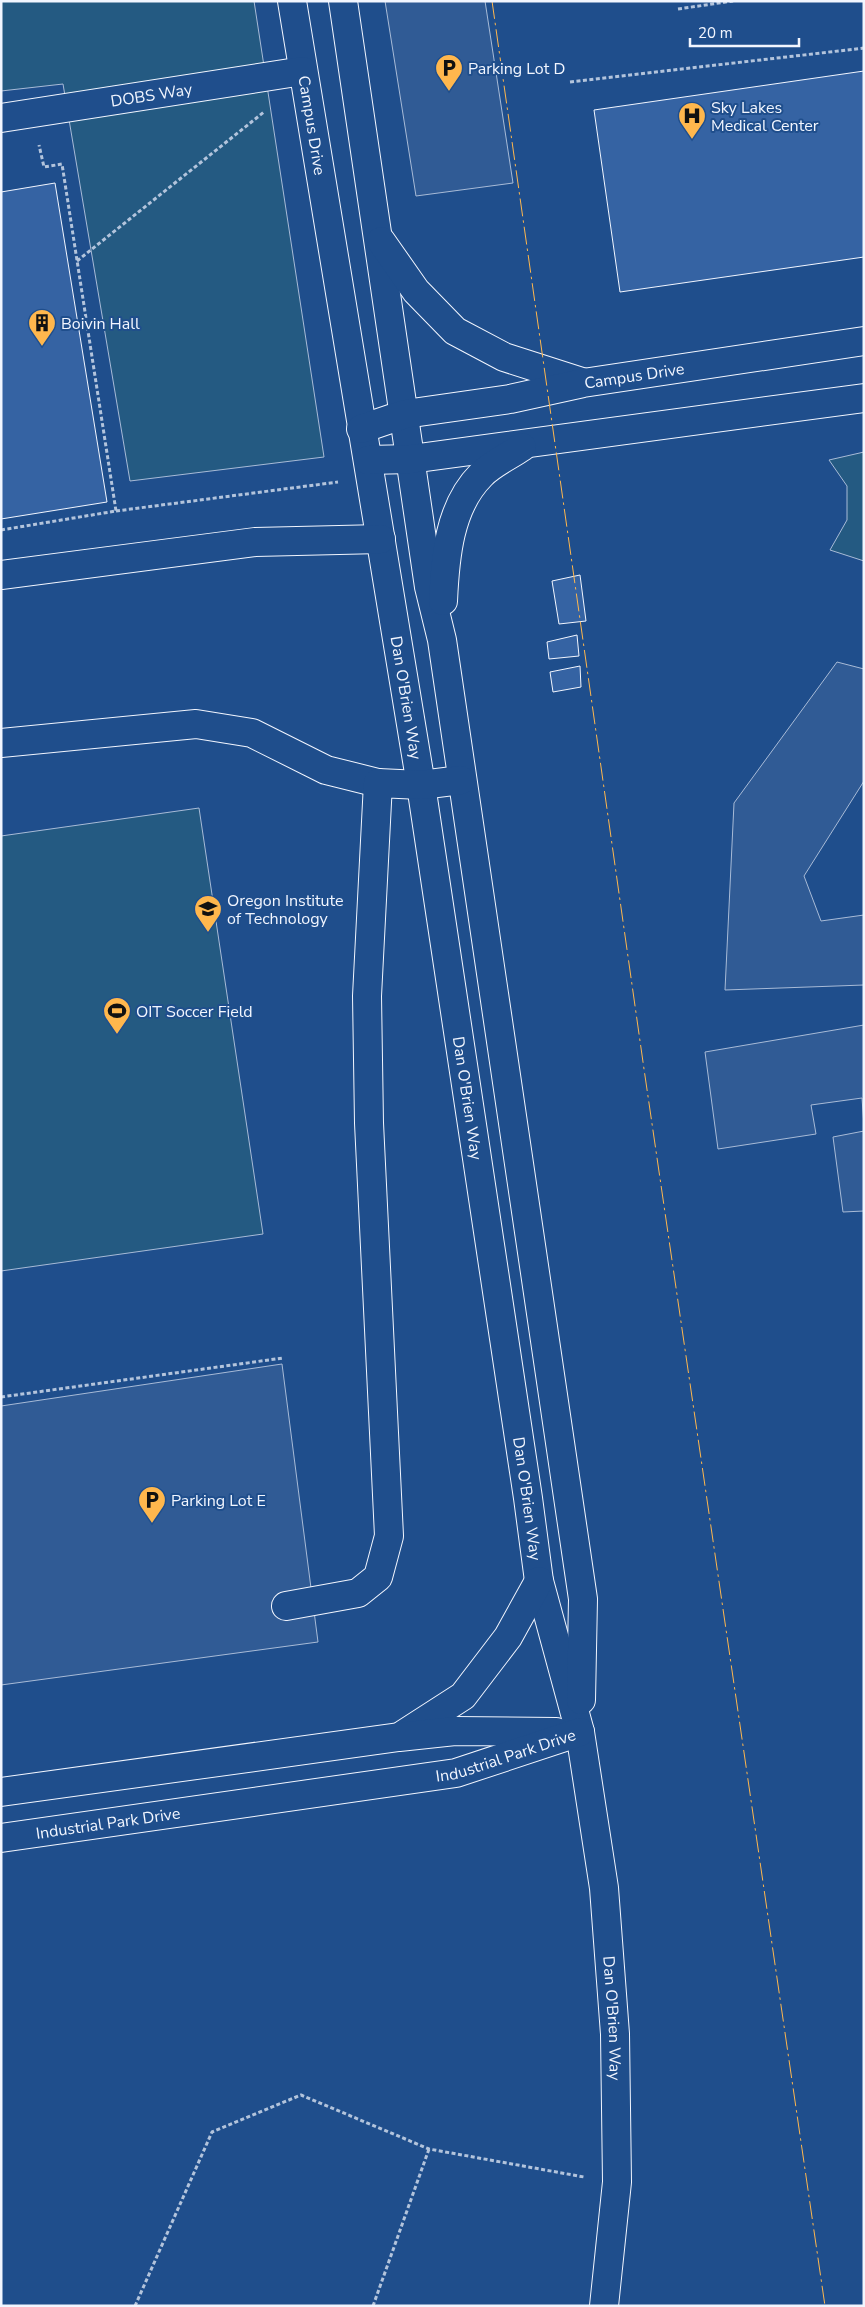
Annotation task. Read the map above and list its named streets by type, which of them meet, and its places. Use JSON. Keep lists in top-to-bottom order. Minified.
{"streets":{"street":["DOBS Way","Campus Drive","Dan O'Brien Way","Industrial Park Drive"]},"crossings":[["DOBS Way","Campus Drive"],["Campus Drive","Dan O'Brien Way"],["Dan O'Brien Way","Industrial Park Drive"]],"places":{"parking":["Parking Lot D","Parking Lot E"],"hospital":["Sky Lakes Medical Center"],"building":["Boivin Hall"],"school or university":["Oregon Institute of Technology"],"sports":["OIT Soccer Field"]},"scale_bar":"20 m"}
